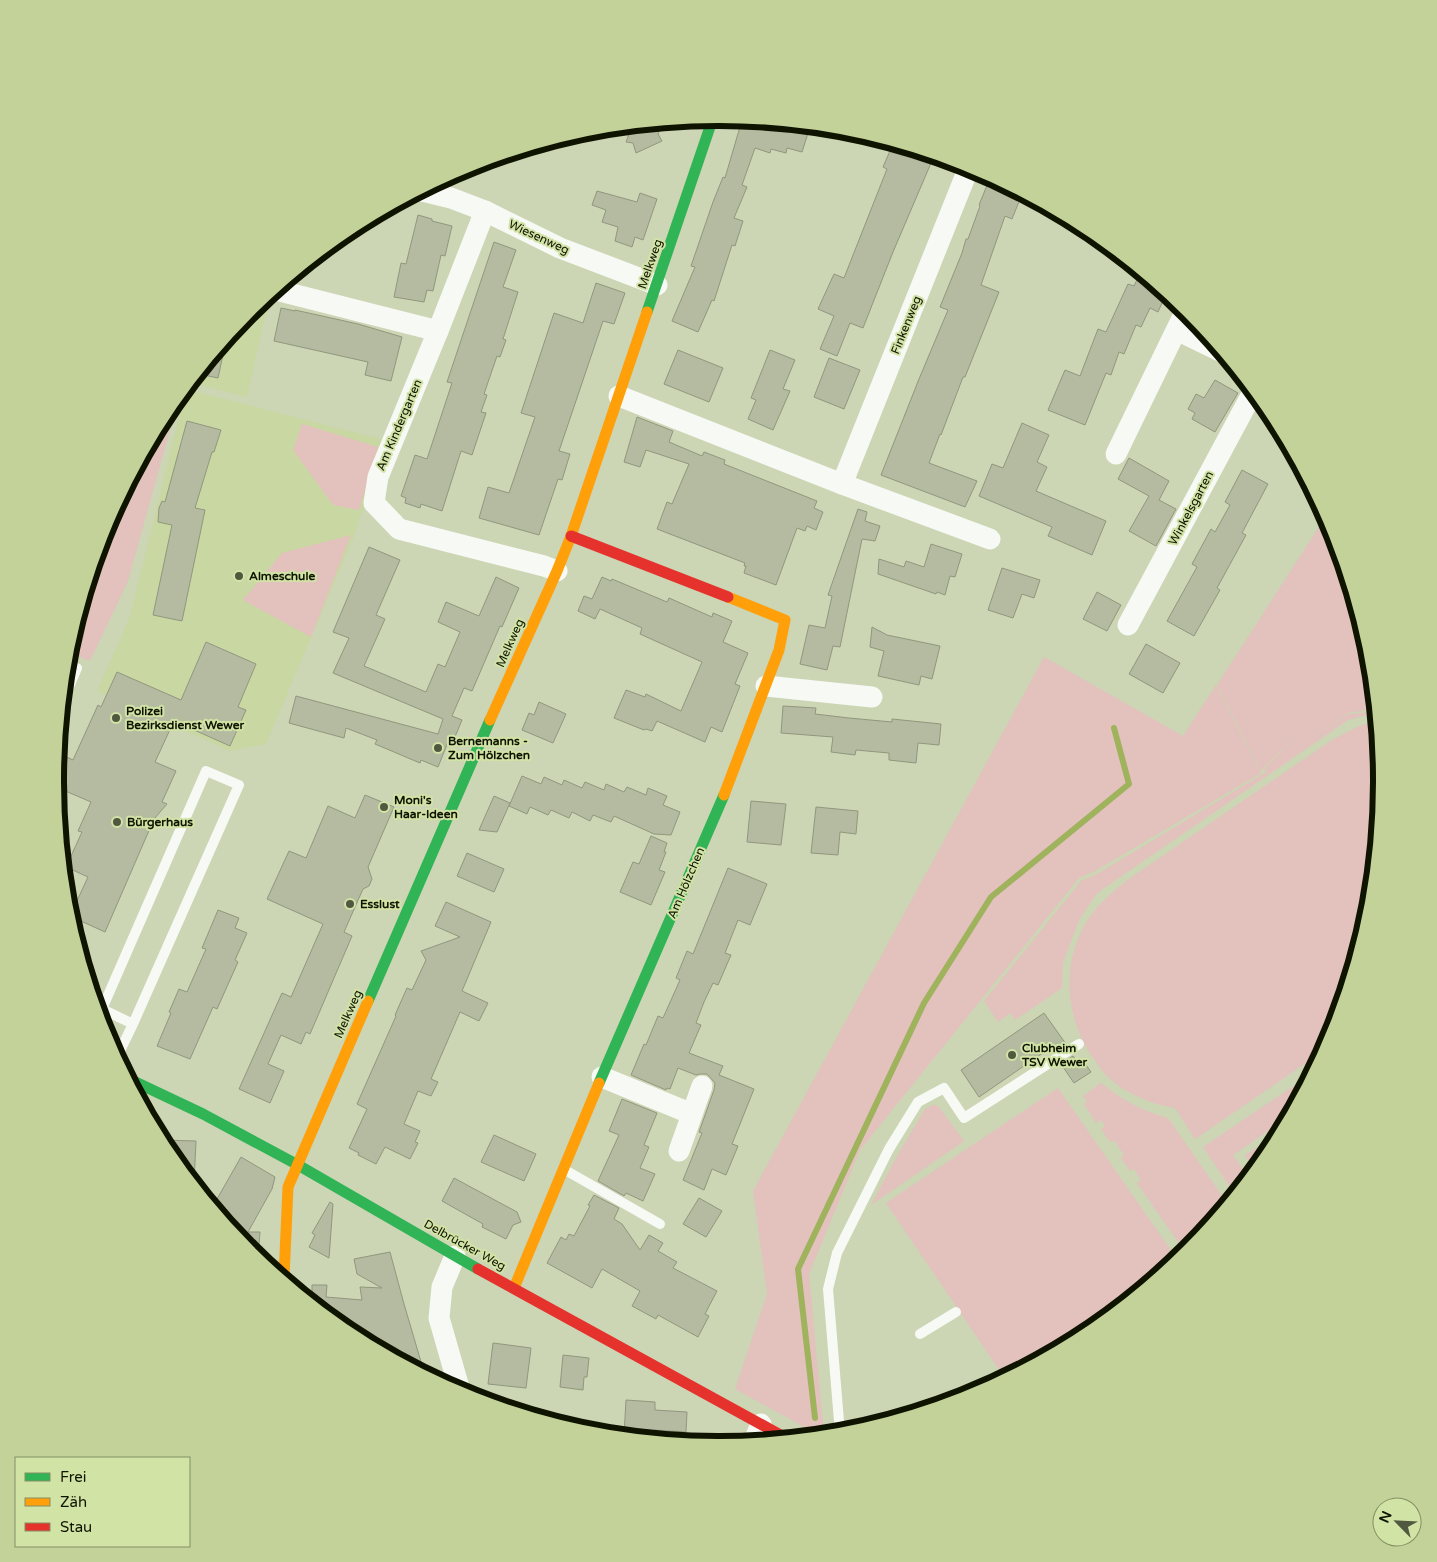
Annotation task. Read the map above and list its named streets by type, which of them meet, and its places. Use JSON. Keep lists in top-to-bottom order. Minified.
{"streets":{"street":["Wiesenweg","Melkweg","Finkenweg","Am Kindergarten","Winkelsgarten","Am Hölzchen","Delbrücker Weg"]},"crossings":[["Wiesenweg","Melkweg"],["Wiesenweg","Am Kindergarten"],["Melkweg","Am Kindergarten"],["Melkweg","Am Hölzchen"],["Melkweg","Delbrücker Weg"],["Am Hölzchen","Delbrücker Weg"]],"places":["Almeschule","Polizei Bezirksdienst Wewer","Bernemanns - Zum Hölzchen","Moni's Haar-Ideen","Bürgerhaus","Esslust","Clubheim TSV Wewer"],"legend":["Frei","Zäh","Stau"],"north":"top left"}
